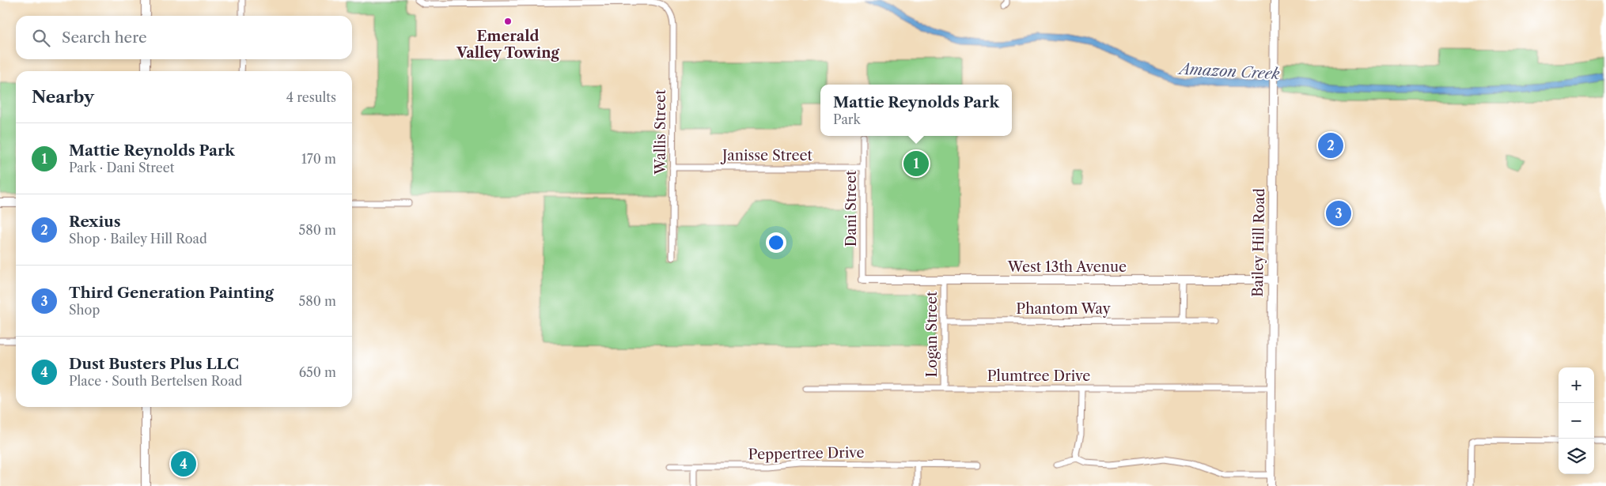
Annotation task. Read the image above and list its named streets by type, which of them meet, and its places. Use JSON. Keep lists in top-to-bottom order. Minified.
{"streets":{"main road":["Bailey Hill Road","West 13th Avenue"],"street":["Wallis Street","Janisse Street","Dani Street","Phantom Way","Logan Street","Plumtree Drive","Peppertree Drive"]},"crossings":[["Wallis Street","Janisse Street"],["Janisse Street","Dani Street"],["Dani Street","West 13th Avenue"],["Bailey Hill Road","West 13th Avenue"],["Bailey Hill Road","Plumtree Drive"],["West 13th Avenue","Logan Street"],["Phantom Way","Logan Street"],["Logan Street","Plumtree Drive"]],"water":["Amazon Creek"],"places":["Emerald Valley Towing"],"page":{"search":"Search here","heading":["Nearby","4 results"],"popup":["Mattie Reynolds Park","Park"],"list":[{"mark":"1","name":"Mattie Reynolds Park","note":"Park · Dani Street","value":"170 m"},{"mark":"2","name":"Rexius","note":"Shop · Bailey Hill Road","value":"580 m"},{"mark":"3","name":"Third Generation Painting","note":"Shop","value":"580 m"},{"mark":"4","name":"Dust Busters Plus LLC","note":"Place · South Bertelsen Road","value":"650 m"}],"pins":["2","1","3","4"],"map_buttons":["+","−"]}}
